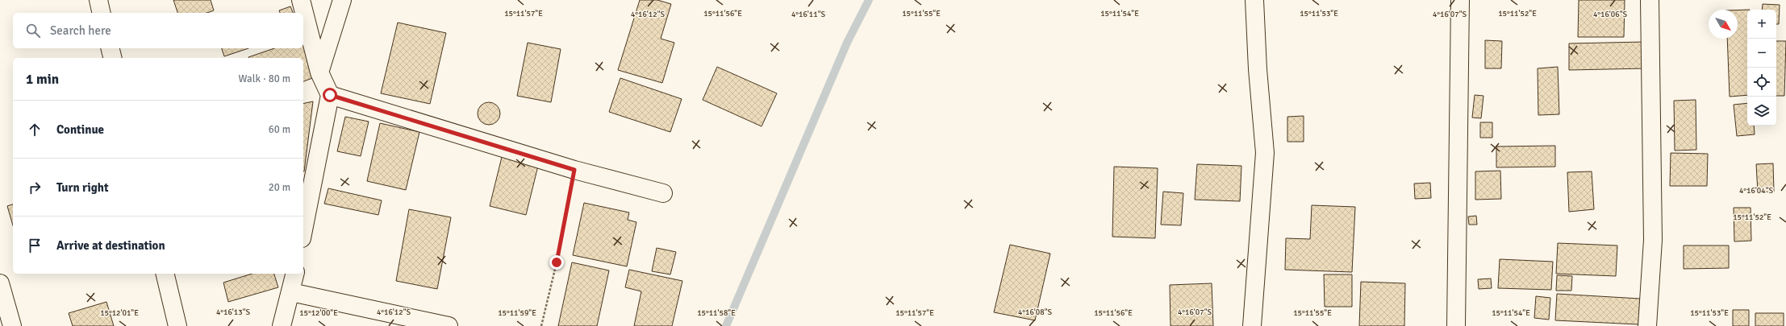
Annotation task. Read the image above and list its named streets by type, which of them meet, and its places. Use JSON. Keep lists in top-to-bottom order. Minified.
{"north":"bottom right","page":{"map_buttons":["+","−"],"search":"Search here","heading":["1 min","Walk · 80 m"],"list":[["Continue","60 m"],["Turn right","20 m"],"Arrive at destination"]},"coordinates":["15°11'57\"E","15°11'56\"E","15°11'55\"E","15°11'54\"E","15°11'53\"E","15°11'52\"E","4°16'12\"S","4°16'11\"S","4°16'07\"S","4°16'06\"S","4°16'04\"S","4°16'13\"S","4°16'08\"S","15°12'01\"E","15°12'00\"E","15°11'59\"E","15°11'58\"E"]}
